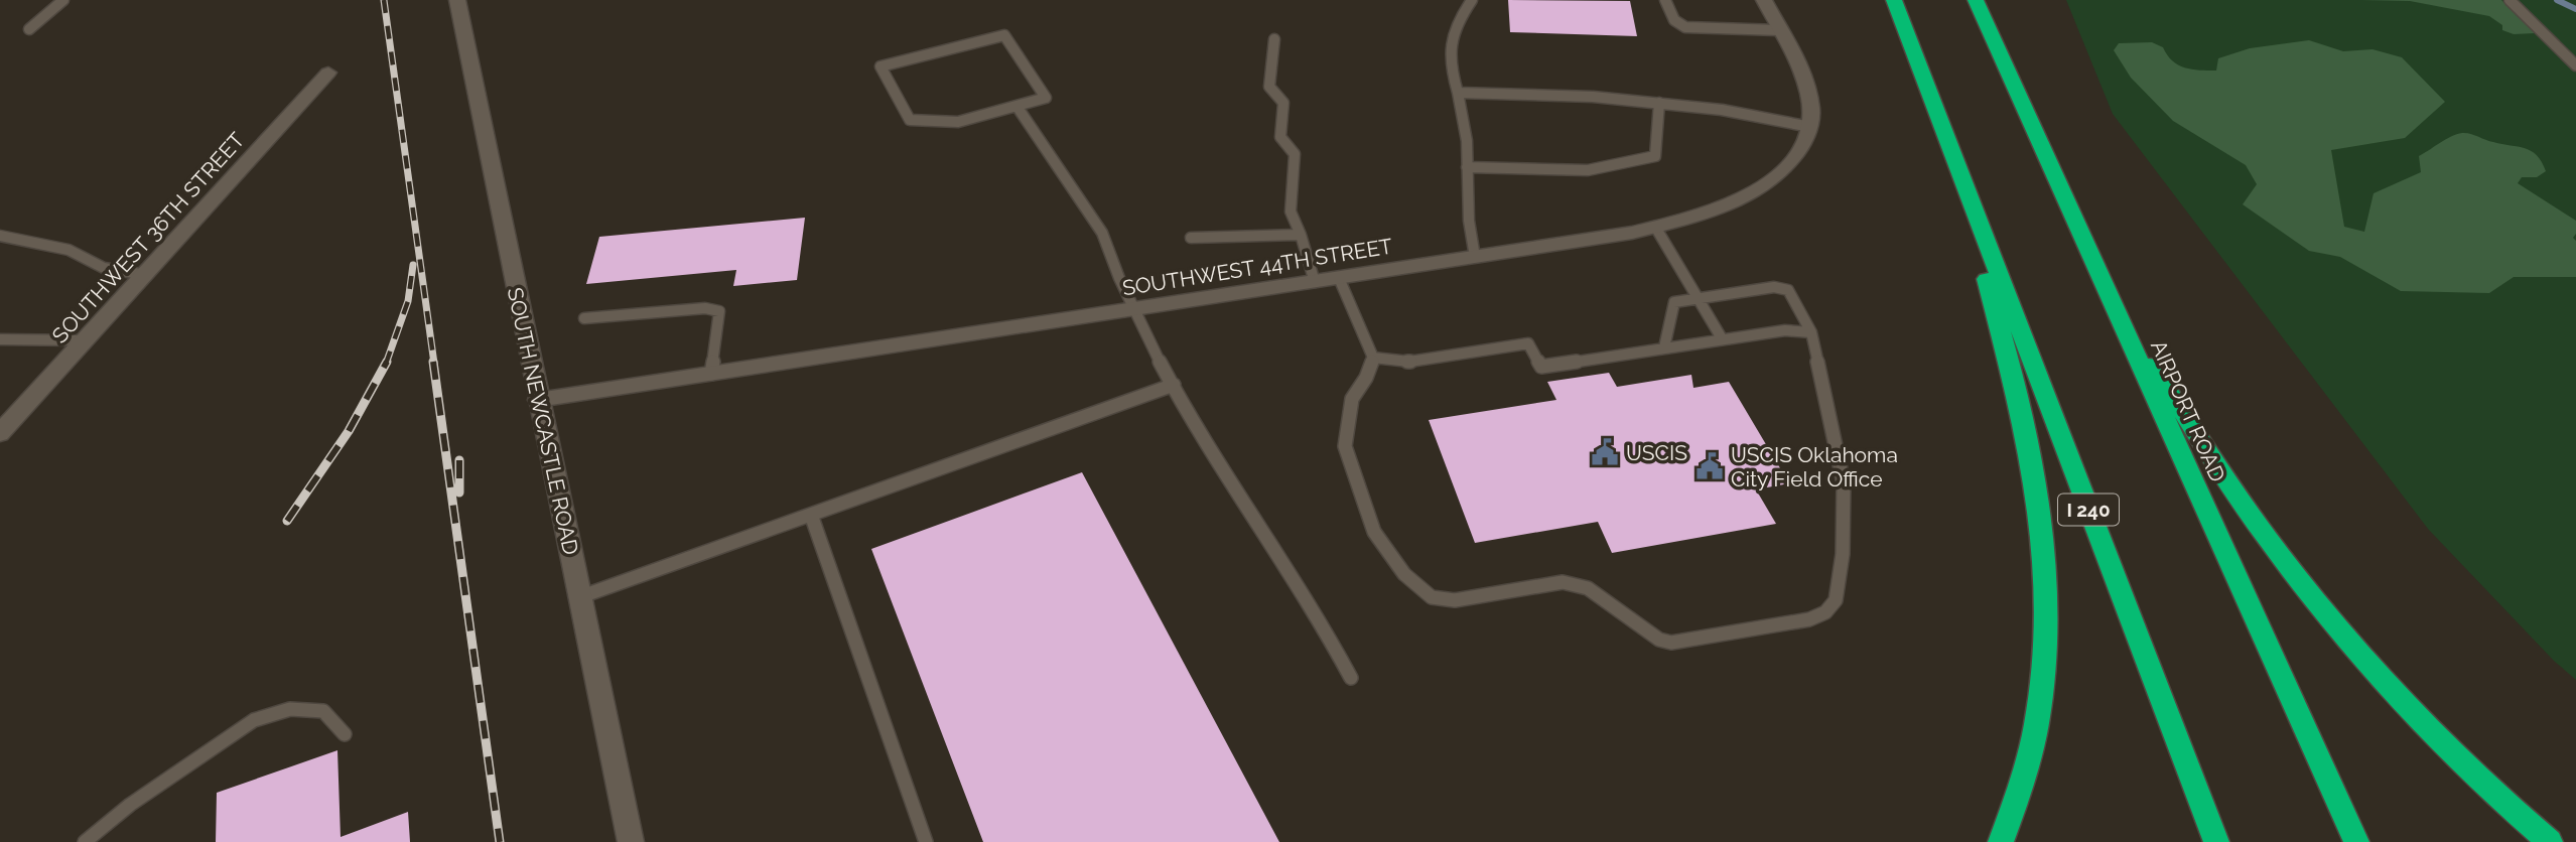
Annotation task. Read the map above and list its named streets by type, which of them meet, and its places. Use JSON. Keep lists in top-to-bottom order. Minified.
{"streets":{"highway":["AIRPORT ROAD","I 240"],"street":["SOUTHWEST 36TH STREET","SOUTHWEST 44TH STREET","SOUTH NEWCASTLE ROAD"]},"crossings":[["SOUTHWEST 44TH STREET","SOUTH NEWCASTLE ROAD"]],"places":{"public building":["USCIS","USCIS Oklahoma City Field Office"]}}
